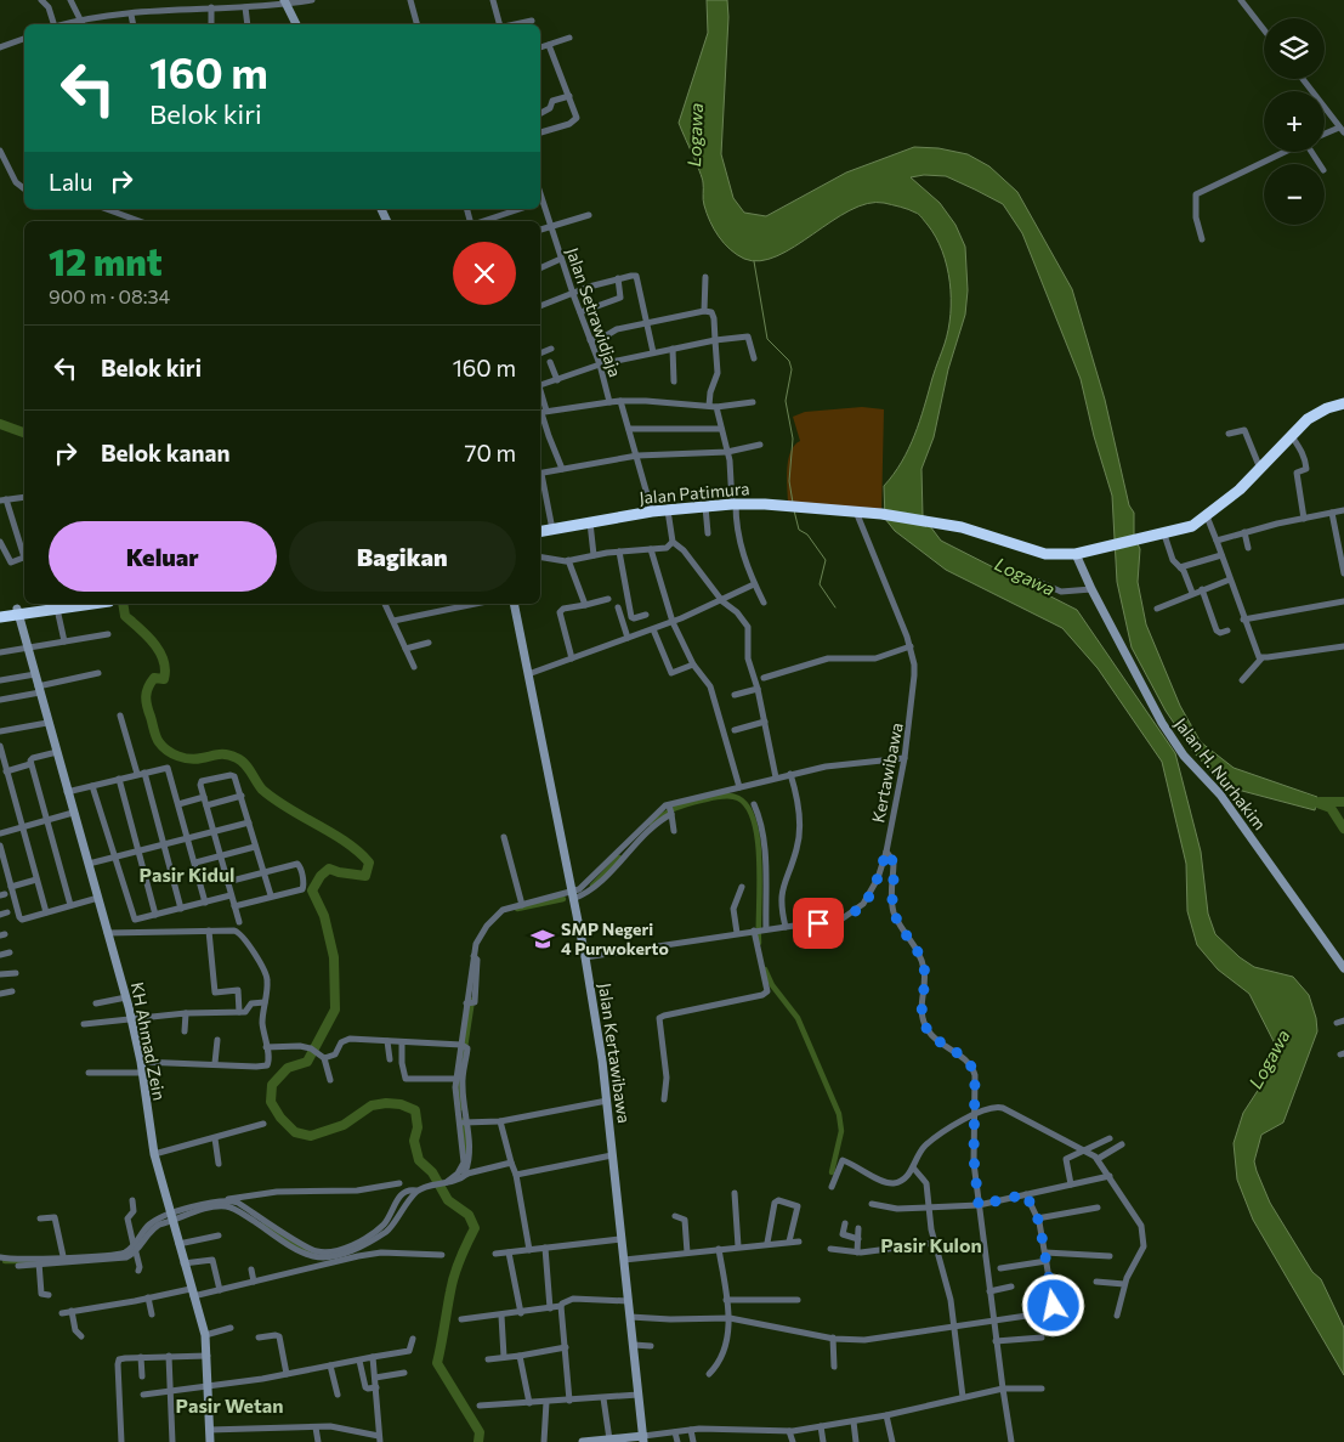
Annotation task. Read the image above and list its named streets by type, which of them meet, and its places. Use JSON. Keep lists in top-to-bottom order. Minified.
{"streets":{"highway":["Jalan Patimura"],"street":["Jalan Setrawidjaja","Kertawibawa","Jalan H. Nurhakim","KH Ahmad Zein","Jalan Kertawibawa"]},"crossings":[["Jalan Patimura","Kertawibawa"],["Jalan Patimura","Jalan H. Nurhakim"],["Kertawibawa","Jalan Kertawibawa"]],"districts":["Pasir Kidul","Pasir Kulon","Pasir Wetan"],"water":["Logawa"],"places":{"school or university":["SMP Negeri 4 Purwokerto"]},"page":{"map_buttons":["+","−"],"turn":["160 m","Belok kiri"],"then":"Lalu","heading":["12 mnt","900 m · 08:34"],"list":[{"name":"Belok kiri","value":"160 m"},{"name":"Belok kanan","value":"70 m"}],"buttons":["Keluar","Bagikan"]}}
